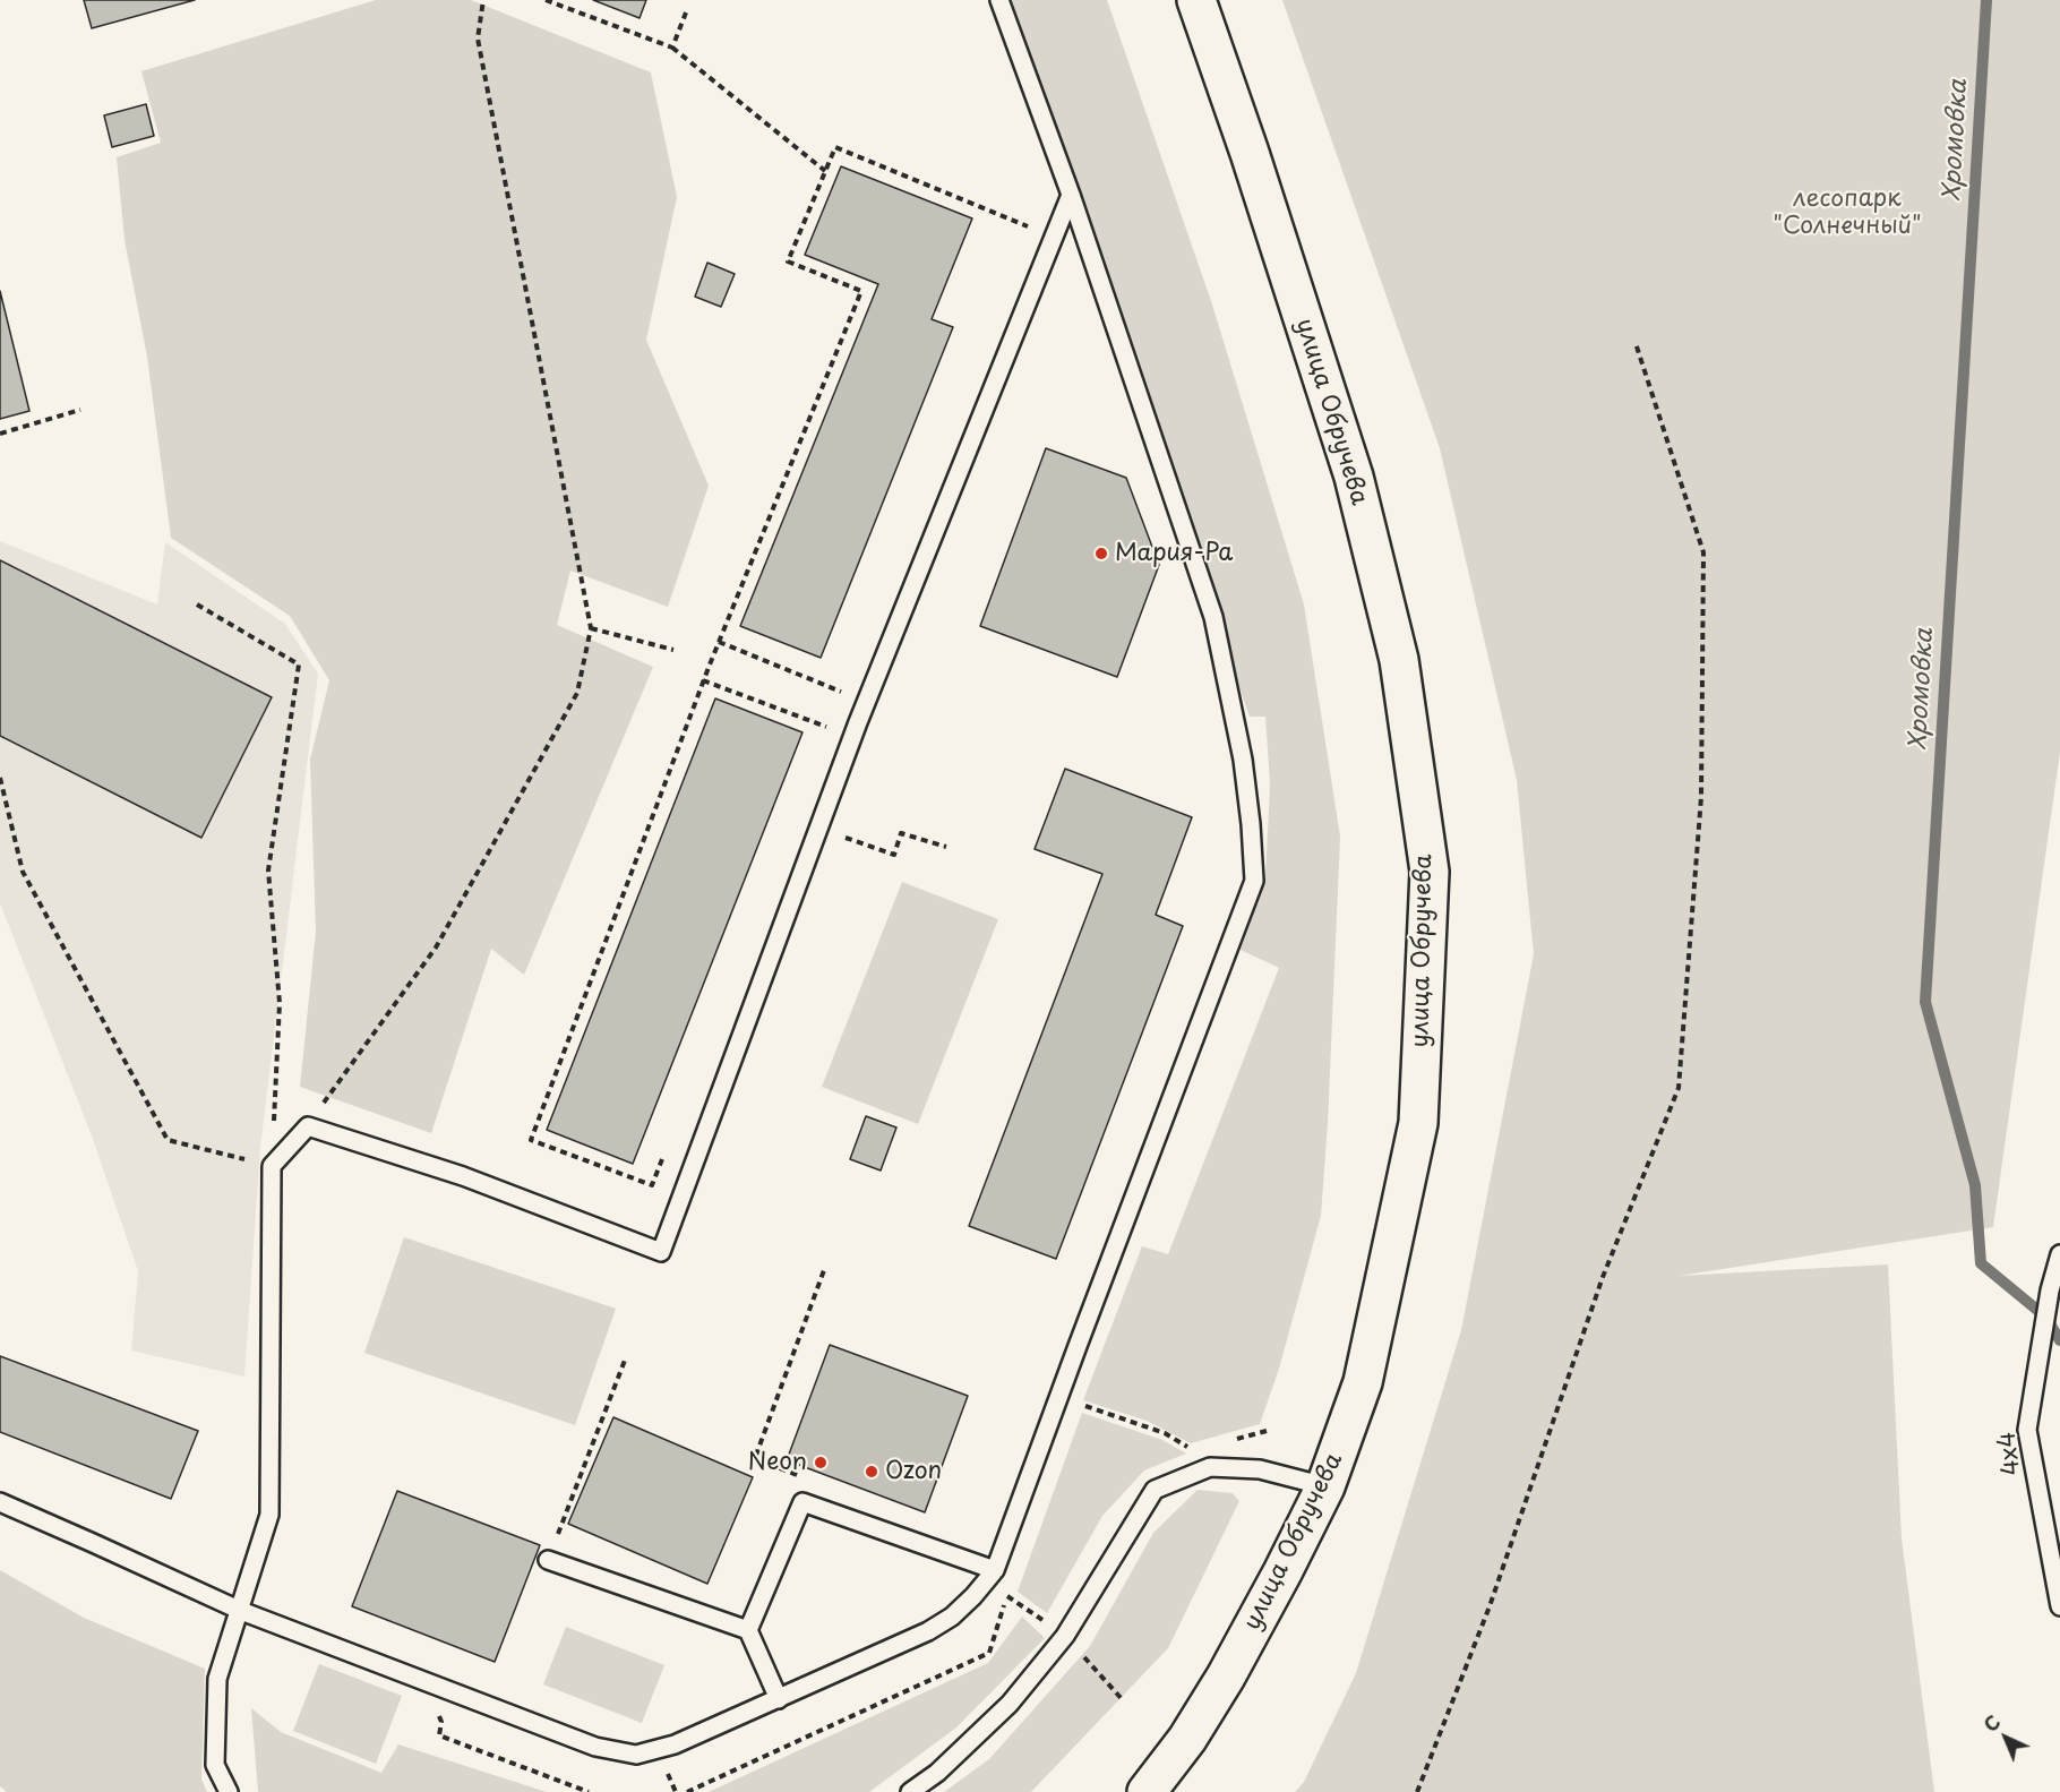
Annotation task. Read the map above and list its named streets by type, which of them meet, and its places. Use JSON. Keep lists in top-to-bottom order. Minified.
{"streets":{"street":["улица Обручева"],"lane":["4x4"]},"water":["Хромовка"],"parks":["лесопарк \"Солнечный\""],"places":["Мария-Ра","Neon","Ozon"],"north":"top left"}
